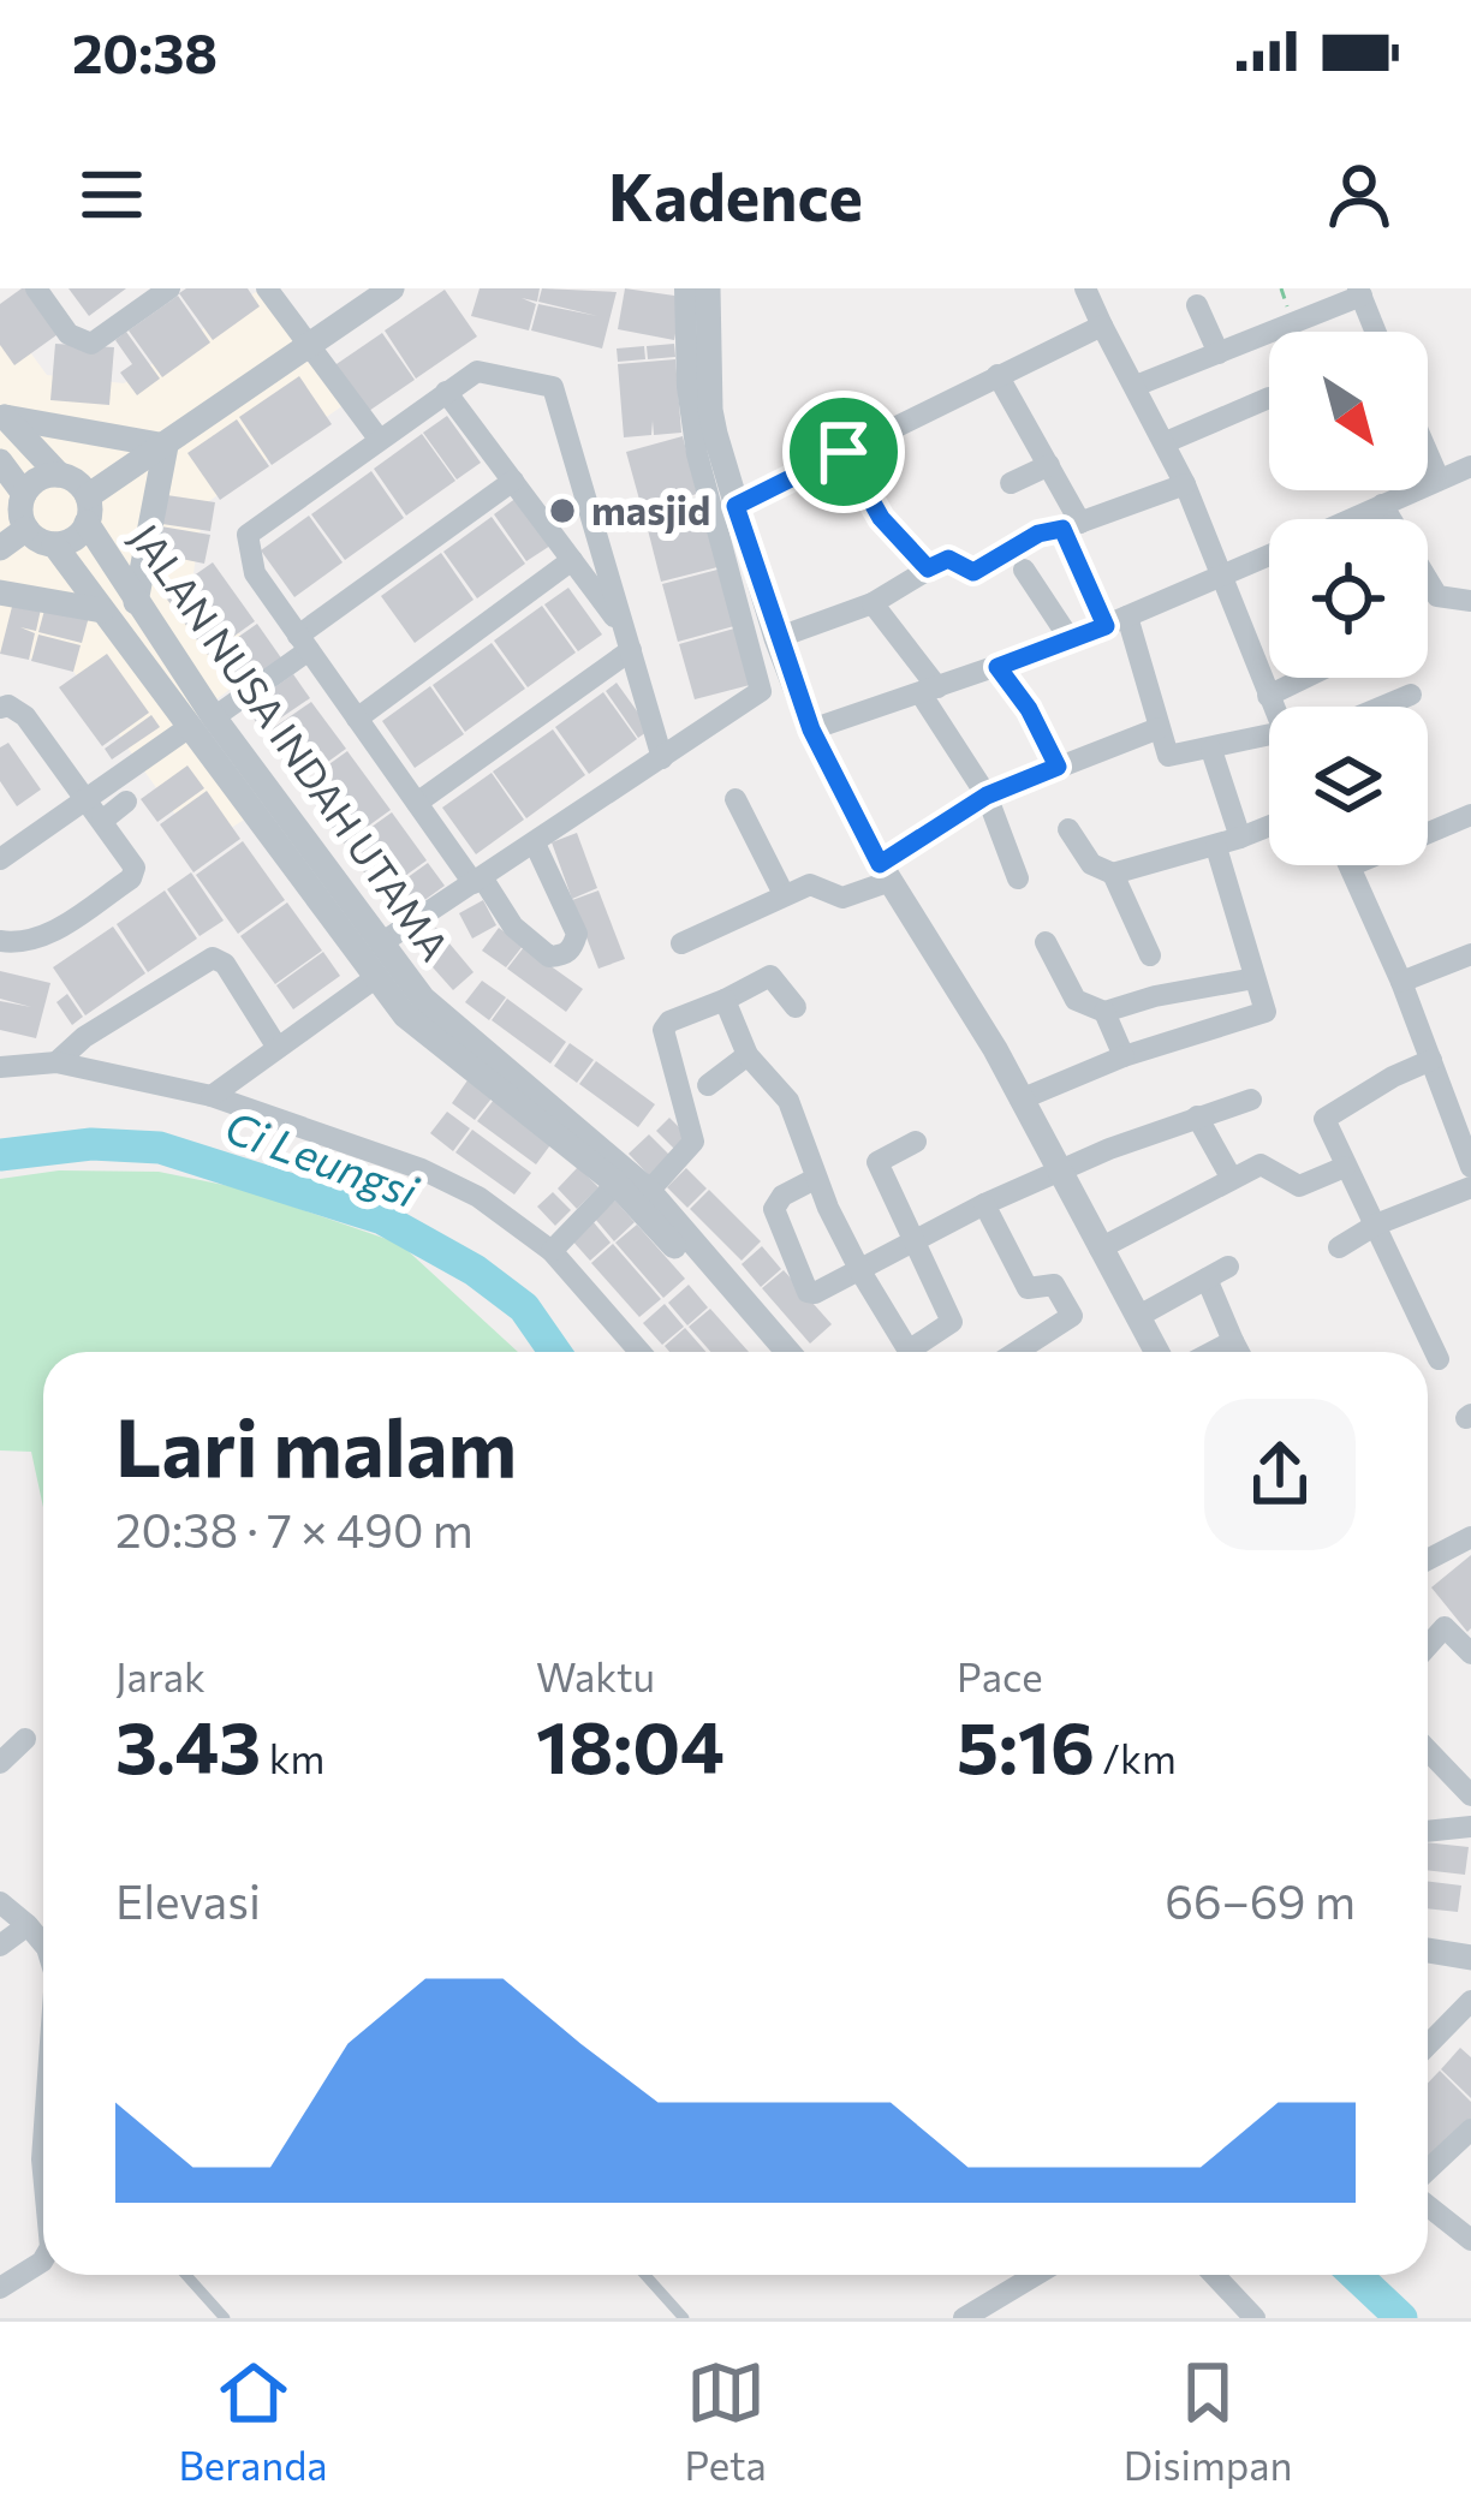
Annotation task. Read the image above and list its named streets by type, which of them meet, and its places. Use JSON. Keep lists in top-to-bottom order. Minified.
{"streets":{"street":["JALAN NUSA INDAH UTAMA"]},"water":["Ci Leungsi"],"places":["masjid"],"north":"bottom right","page":{"status":"20:38","header":"Kadence","heading":["Lari malam","20:38 · 7 × 490 m"],"stats":[["Jarak","3.43 km"],["Waktu","18:04"],["Pace","5:16 /km"]],"chart":["Elevasi","66–69 m"],"tabs":["Beranda","Peta","Disimpan"]}}
